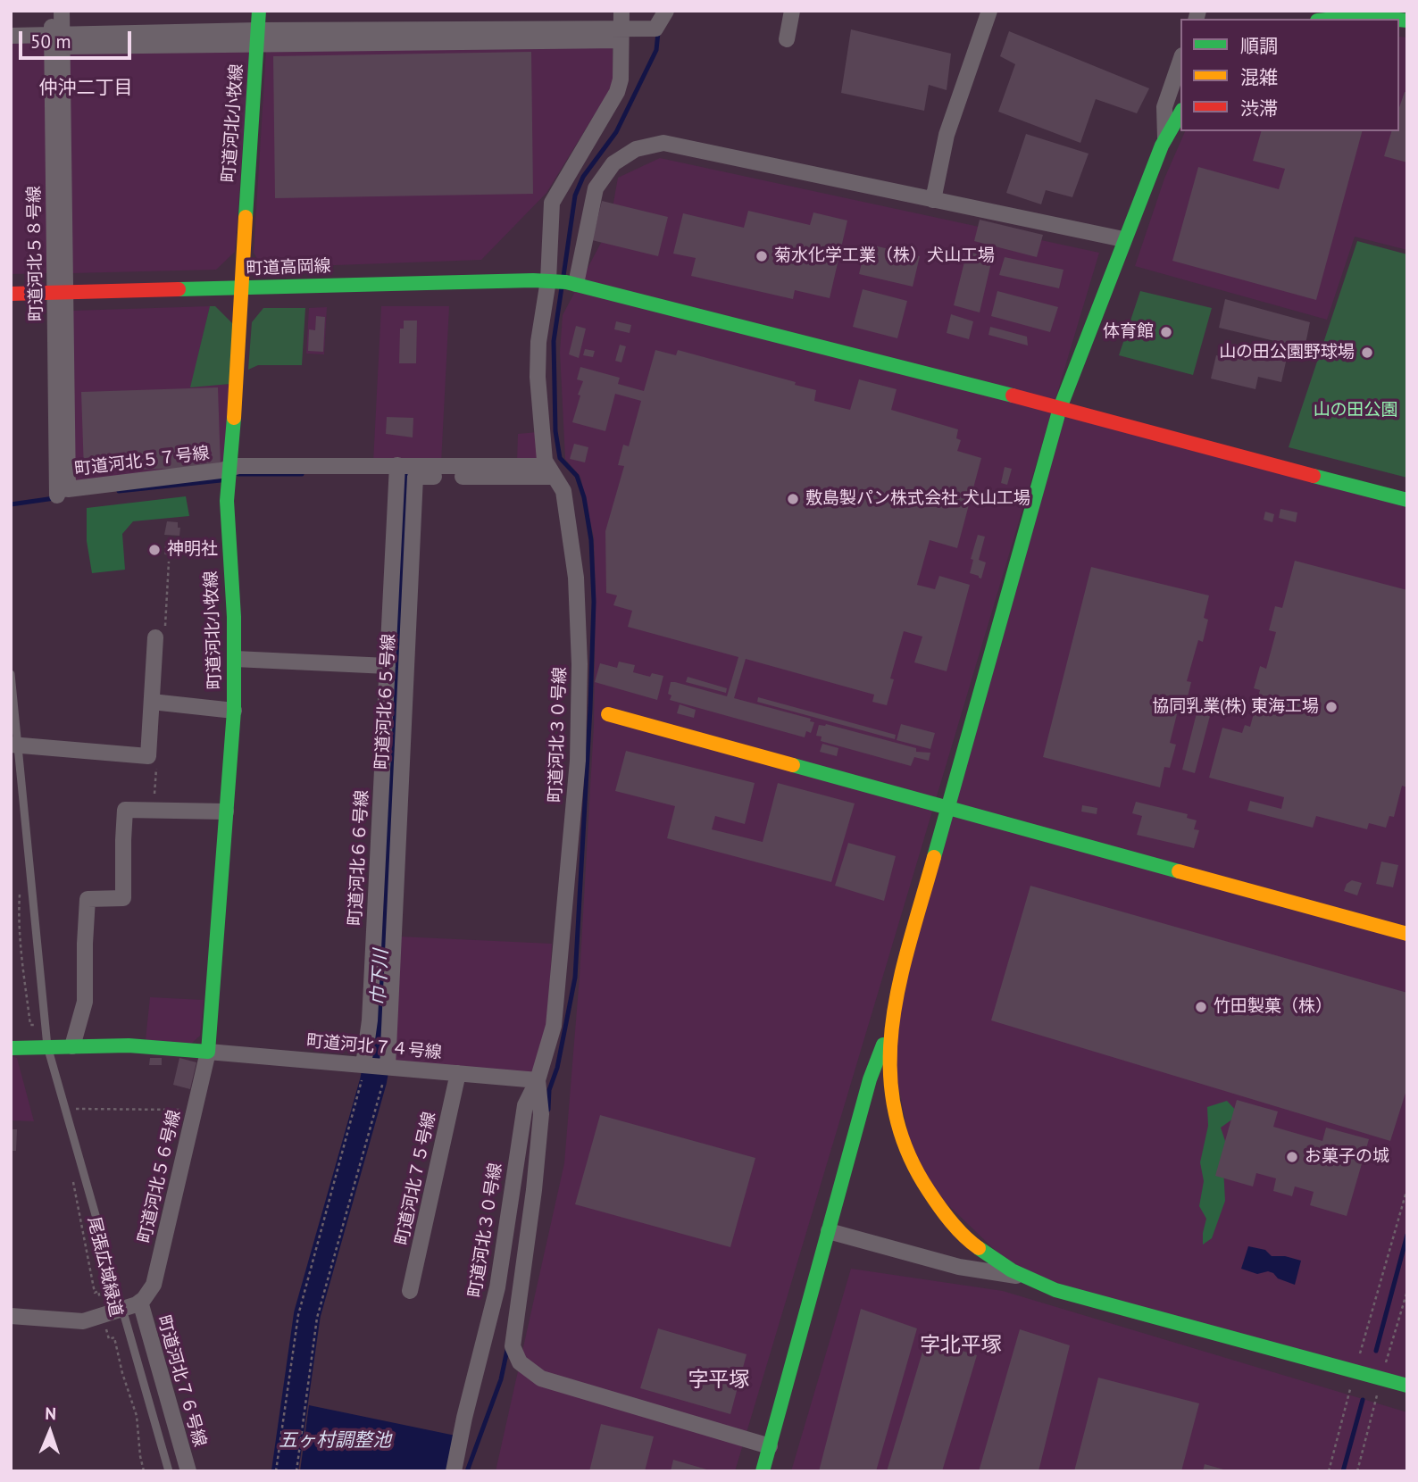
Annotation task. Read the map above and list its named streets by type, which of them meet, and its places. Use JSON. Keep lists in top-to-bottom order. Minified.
{"streets":{"street":["町道河北小牧線","町道河北５８号線","町道高岡線","町道河北５７号線","町道河北６５号線","町道河北３０号線","町道河北６６号線","町道河北７４号線","町道河北５６号線","町道河北７５号線","町道河北７６号線"],"path":["尾張広域緑道"]},"crossings":[["町道河北小牧線","町道高岡線"],["町道河北小牧線","町道河北５７号線"],["町道河北小牧線","町道河北７４号線"],["町道河北小牧線","町道河北５６号線"],["町道河北５８号線","町道高岡線"],["町道河北５８号線","町道河北５７号線"],["町道高岡線","町道河北５７号線"],["町道高岡線","町道河北３０号線"],["町道河北５７号線","町道河北６５号線"],["町道河北５７号線","町道河北３０号線"],["町道河北５７号線","町道河北６６号線"],["町道河北６５号線","町道河北３０号線"],["町道河北６５号線","町道河北６６号線"],["町道河北６５号線","町道河北７４号線"],["町道河北３０号線","町道河北７４号線"],["町道河北６６号線","町道河北７４号線"],["町道河北７４号線","町道河北５６号線"],["町道河北７４号線","町道河北７５号線"],["町道河北５６号線","町道河北７６号線"]],"districts":["仲沖二丁目","字北平塚","字平塚"],"water":["巾下川","五ヶ村調整池"],"parks":["山の田公園"],"places":["菊水化学工業（株）犬山工場","体育館","山の田公園野球場","敷島製パン株式会社 犬山工場","神明社","協同乳業(株) 東海工場","竹田製菓（株）","お菓子の城"],"legend":["順調","混雑","渋滞"],"scale_bar":"50 m","north":"top"}
